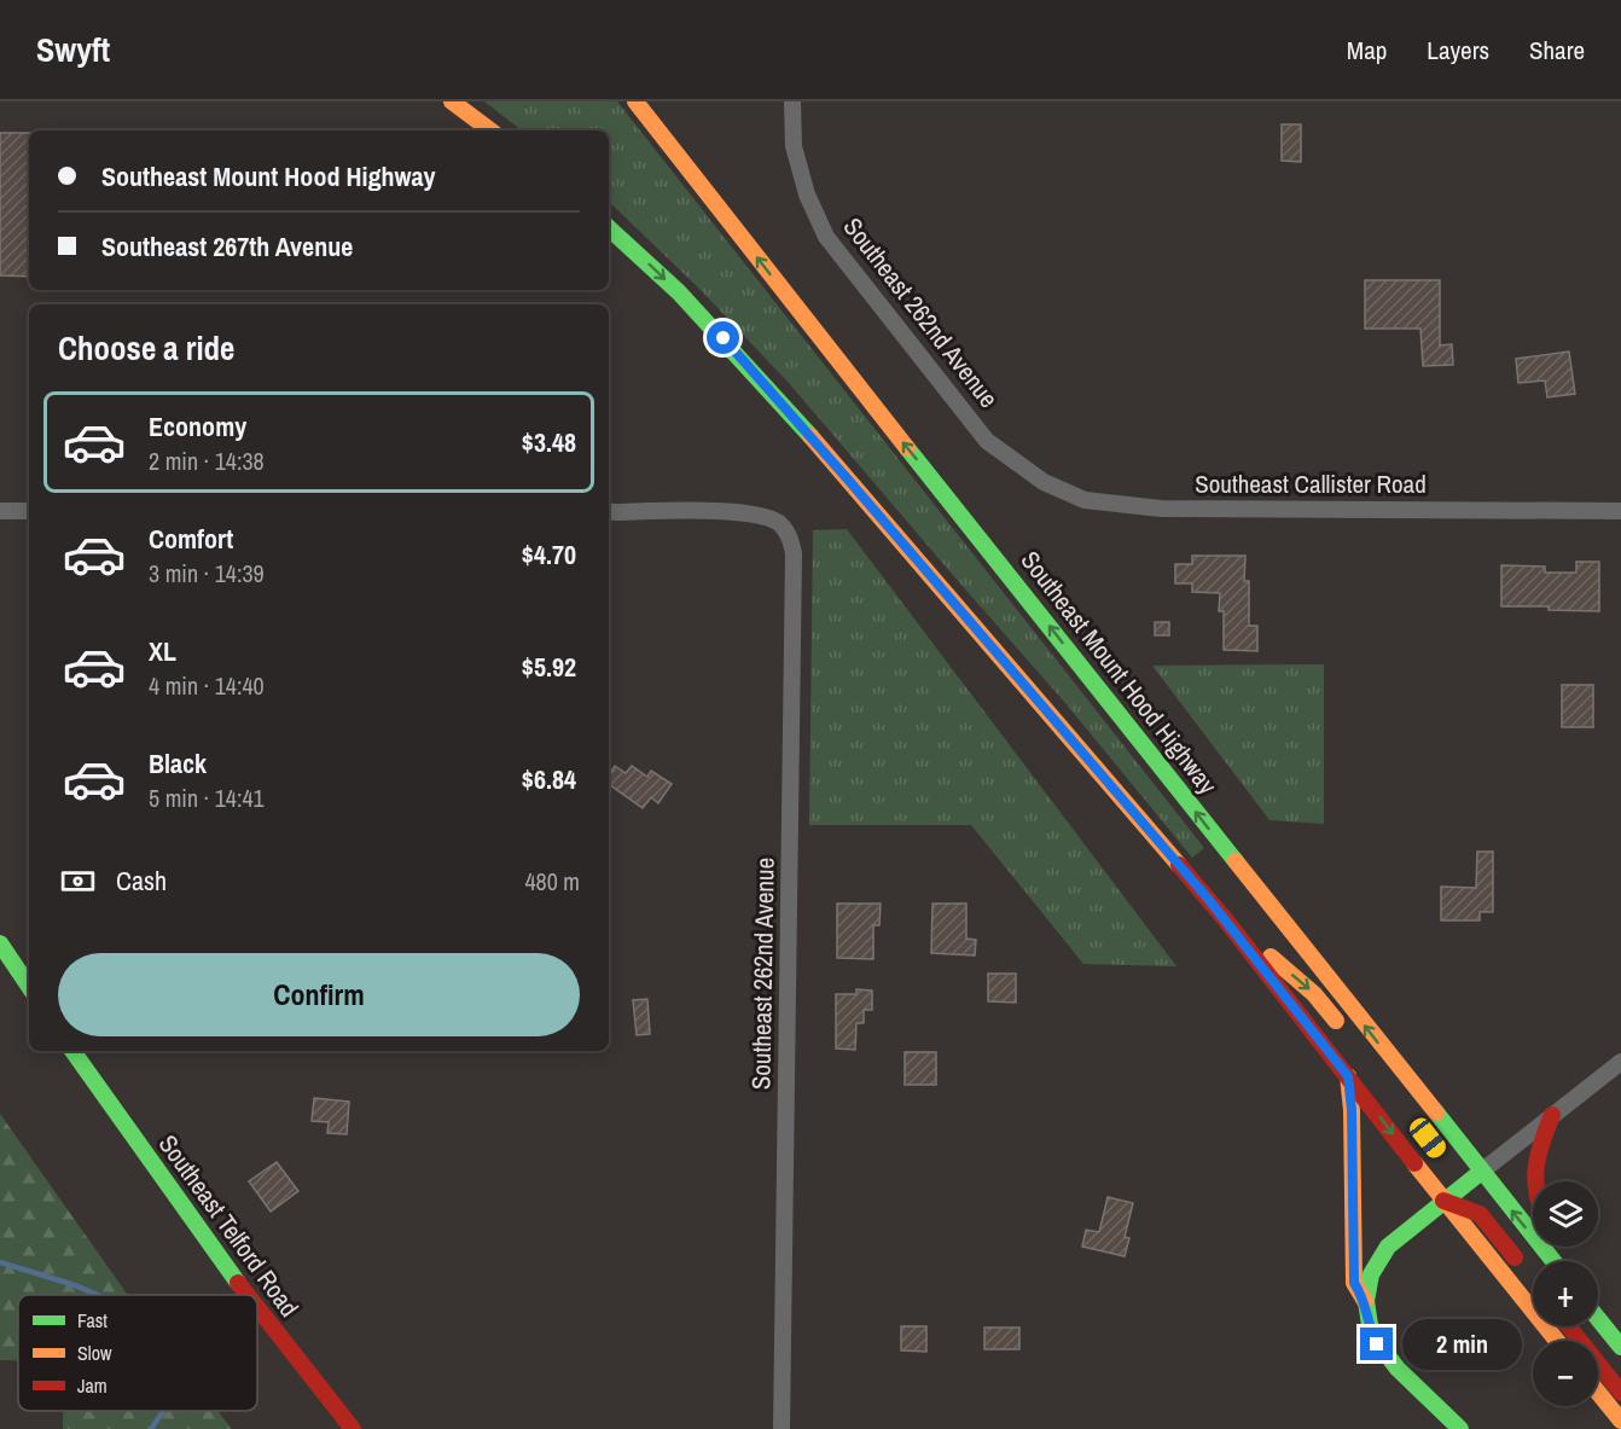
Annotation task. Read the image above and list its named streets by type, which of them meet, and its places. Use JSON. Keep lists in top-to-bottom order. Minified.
{"streets":{"main road":["Southeast Mount Hood Highway","Southeast Telford Road"],"street":["Southeast 262nd Avenue","Southeast Callister Road"]},"crossings":[["Southeast 262nd Avenue","Southeast Callister Road"]],"legend":["Fast","Slow","Jam"],"page":{"header":"Swyft","nav":["Map","Layers","Share"],"banner":["Southeast Mount Hood Highway","Southeast 267th Avenue"],"heading":"Choose a ride","list":[{"name":"Economy","note":"2 min · 14:38","value":"$3.48"},{"name":"Comfort","note":"3 min · 14:39","value":"$4.70"},{"name":"XL","note":"4 min · 14:40","value":"$5.92"},{"name":"Black","note":"5 min · 14:41","value":"$6.84"}],"pay":["Cash","480 m"],"buttons":"Confirm","map_buttons":["+","−"],"bubble":"2 min"}}
